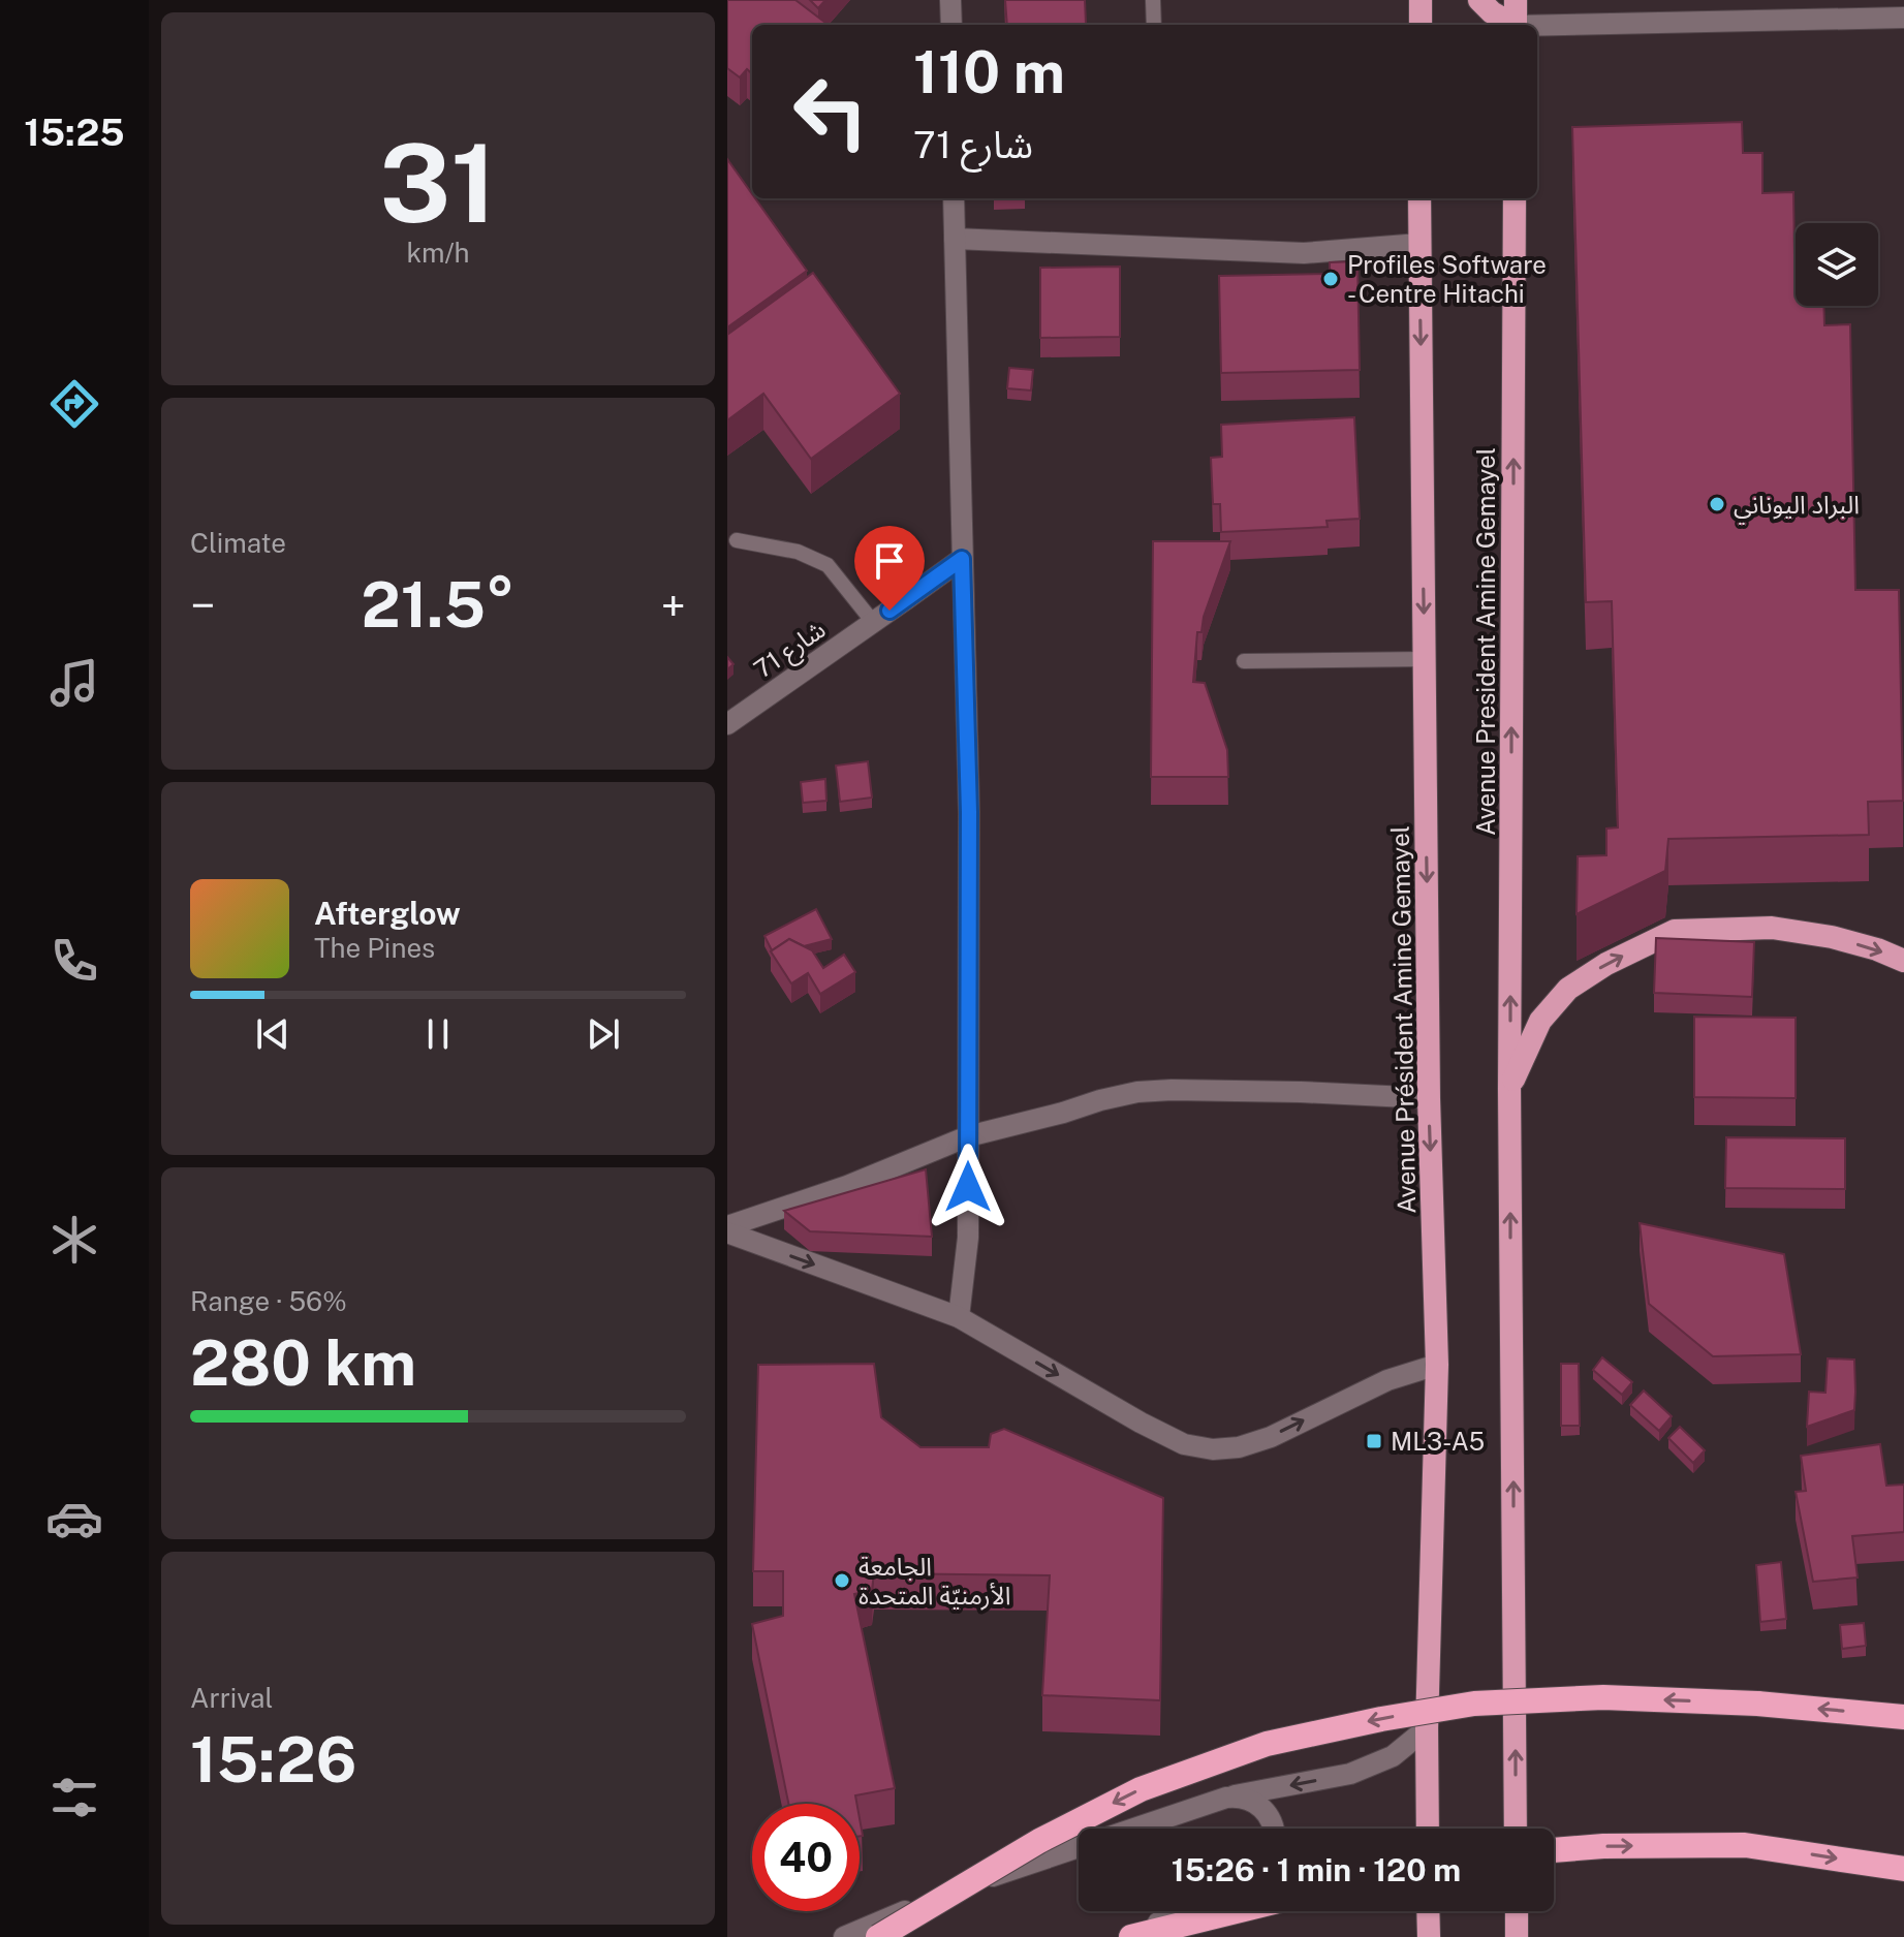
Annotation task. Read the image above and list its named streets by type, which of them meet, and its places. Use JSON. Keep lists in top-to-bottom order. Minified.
{"streets":{"highway":["Avenue President Amine Gemayel","Avenue Président Amine Gemayel"],"street":["شارع 71"]},"one_way":["Avenue President Amine Gemayel","Avenue Président Amine Gemayel"],"places":{"other":["Profiles Software - Centre Hitachi","البراد اليوناني","الجامعة الأرمنيّة المتحدة"],"transit":["ML3-A5"]},"page":{"tabs":"15:25","tile":[["31","km/h"],"Climate",["Range · 56%","280 km"],["Arrival","15:26"]],"turn":["110 m","شارع 71"],"heat":["−","21.5°","+"],"song":["Afterglow","The Pines"],"limit":"40","trip":"15:26 · 1 min · 120 m"}}
